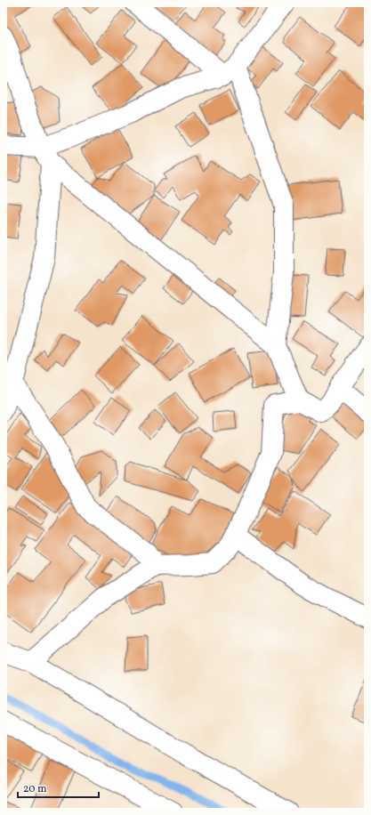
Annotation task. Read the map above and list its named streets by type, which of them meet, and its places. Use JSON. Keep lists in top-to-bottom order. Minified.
{"scale_bar":"20 m"}
